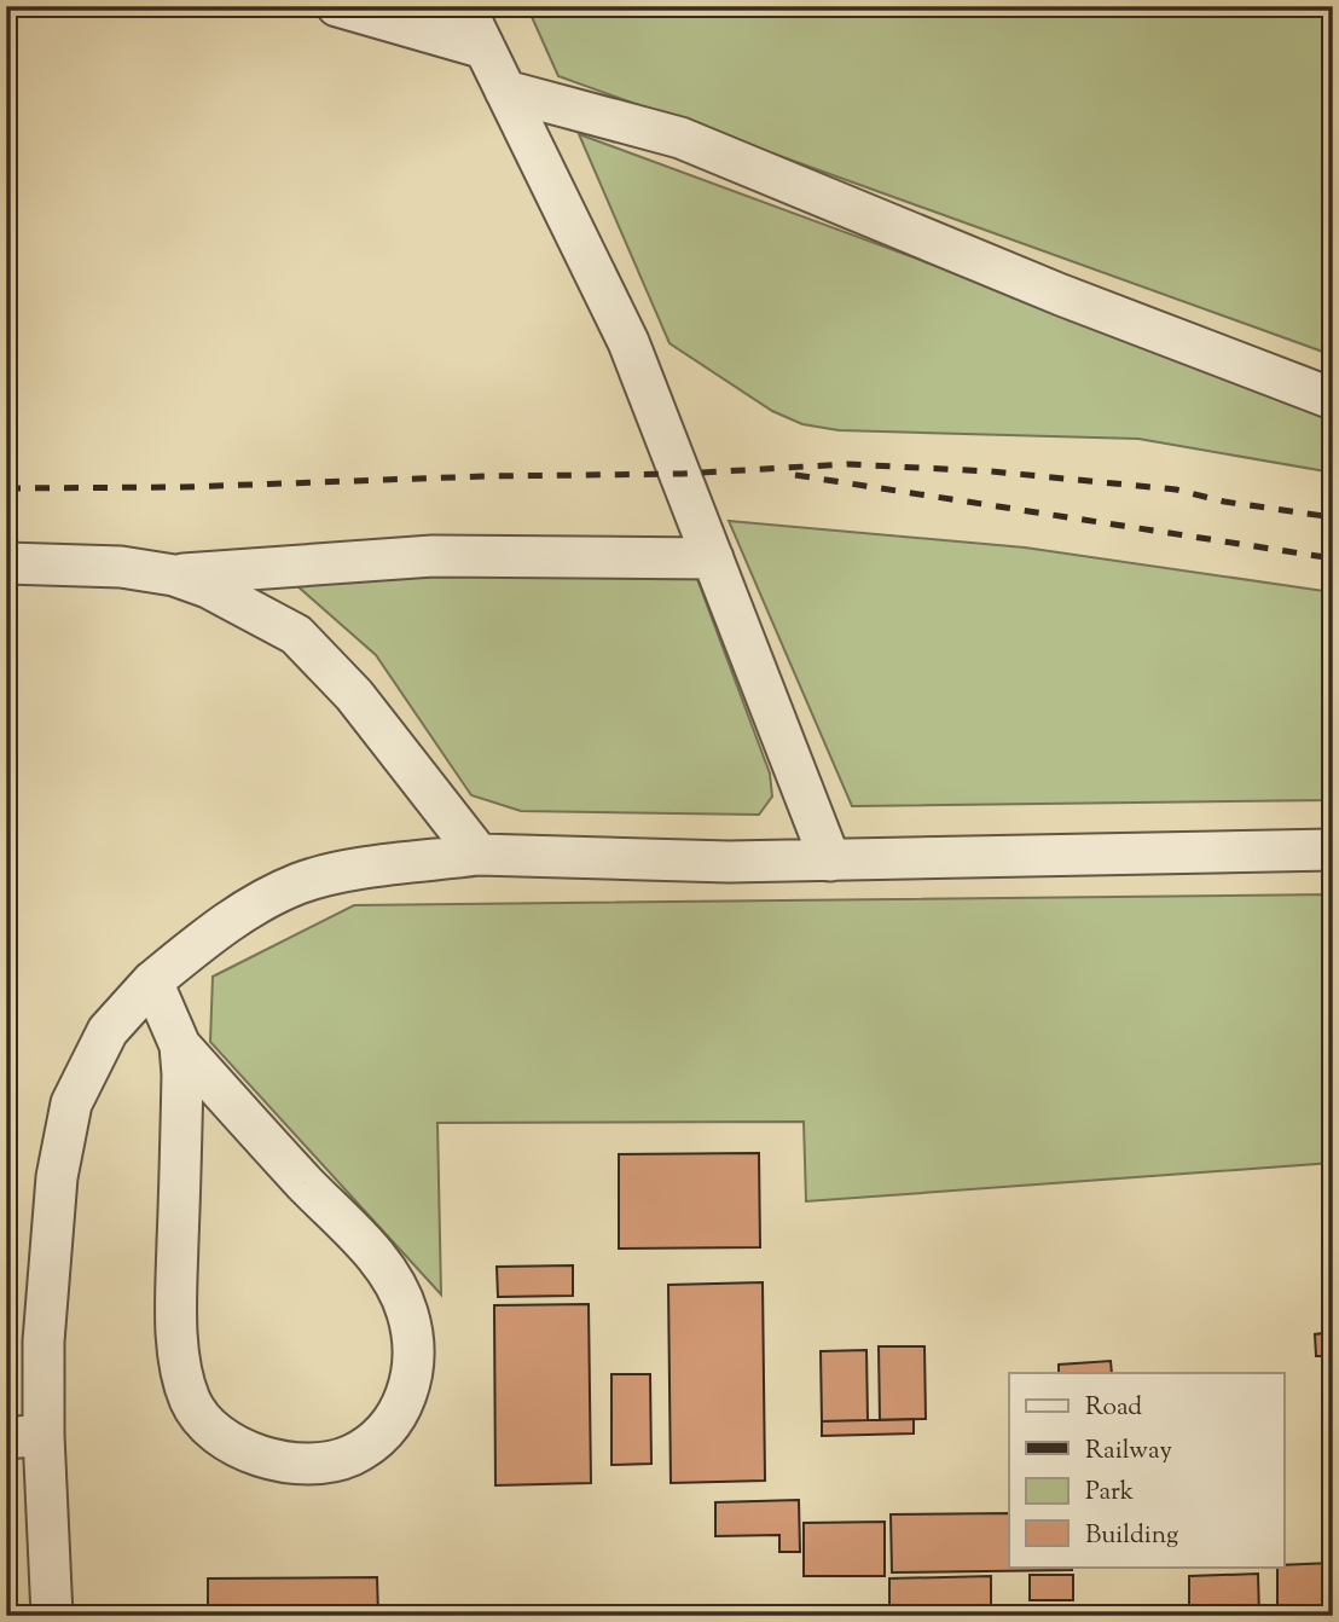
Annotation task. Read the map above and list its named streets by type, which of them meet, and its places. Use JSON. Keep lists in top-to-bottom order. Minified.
{"legend":["Road","Railway","Park","Building"]}
